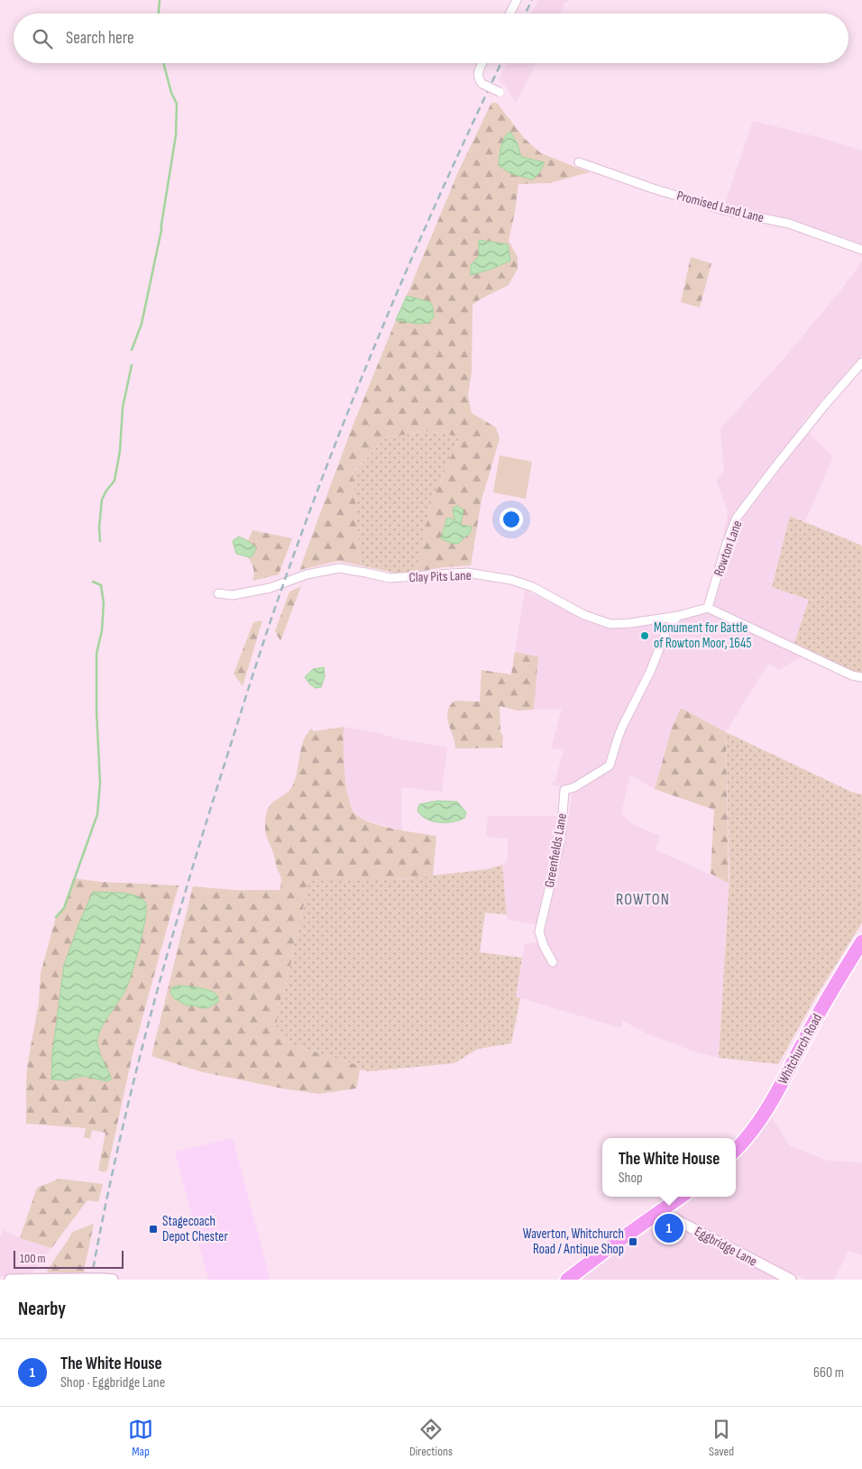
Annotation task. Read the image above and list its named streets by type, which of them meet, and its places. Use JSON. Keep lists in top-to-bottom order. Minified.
{"streets":{"highway":["Whitchurch Road"],"street":["Promised Land Lane","Rowton Lane","Clay Pits Lane","Greenfields Lane","Eggbridge Lane"]},"crossings":[["Rowton Lane","Clay Pits Lane"],["Clay Pits Lane","Greenfields Lane"]],"districts":["ROWTON"],"places":{"other":["Monument for Battle of Rowton Moor, 1645"],"transit":["Stagecoach Depot Chester","Waverton, Whitchurch Road / Antique Shop"]},"scale_bar":"100 m","page":{"search":"Search here","popup":["The White House","Shop"],"pins":"1","scale":"100 m","heading":"Nearby","list":[{"mark":"1","name":"The White House","note":"Shop · Eggbridge Lane","value":"660 m"}],"nav":["Map","Directions","Saved"]}}
